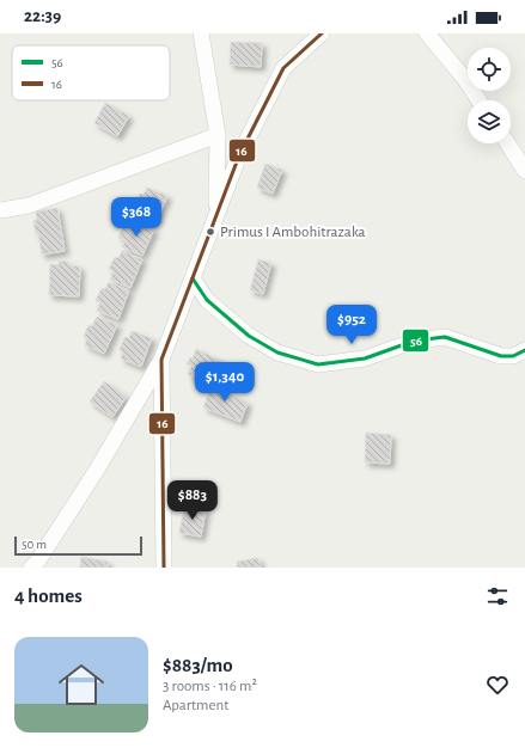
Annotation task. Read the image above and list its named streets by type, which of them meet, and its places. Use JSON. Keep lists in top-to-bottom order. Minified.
{"places":["Primus I Ambohitrazaka"],"lines":["transit line 16","transit line 56"],"legend":["56","16"],"scale_bar":"50 m","page":{"status":"22:39","price":["$368","$952","$1,340","$883"],"scale":"50 m","heading":"4 homes","list":[{"name":"$883/mo","note":"3 rooms · 116 m² · Apartment"}]}}
